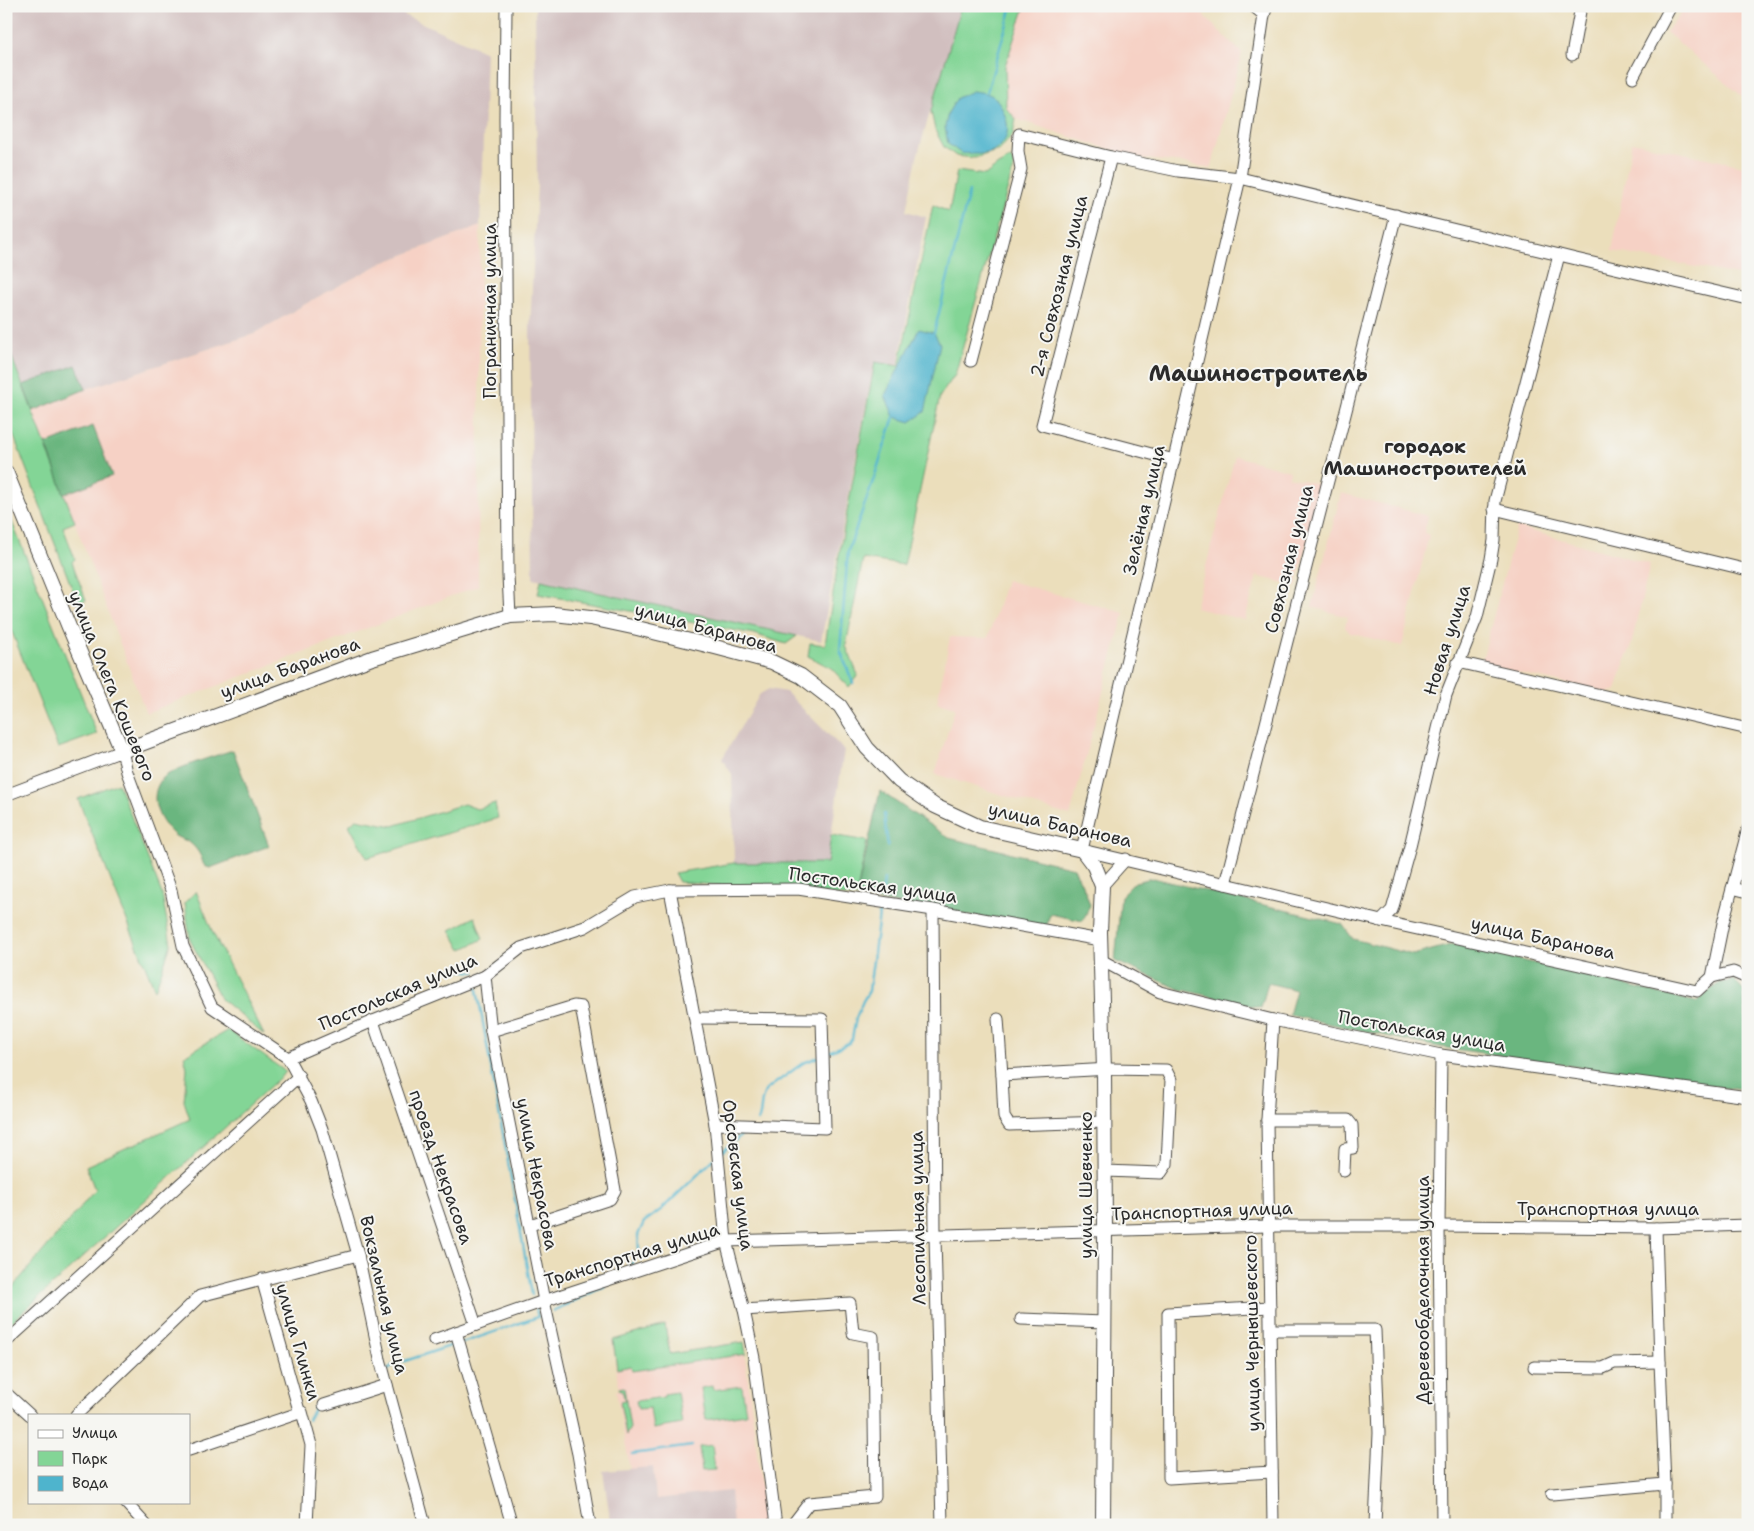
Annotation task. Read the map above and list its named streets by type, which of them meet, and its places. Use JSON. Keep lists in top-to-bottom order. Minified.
{"streets":{"main road":["улица Баранова","улица Олега Кошевого","улица Шевченко"],"street":["2-я Совхозная улица","Пограничная улица","Зелёная улица","Совхозная улица","Новая улица","Постольская улица","проезд Некрасова","улица Некрасова","Орсовская улица","Транспортная улица","Лесопильная улица","Деревообделочная улица","Вокзальная улица","улица Чернышевского","улица Глинки"]},"crossings":[["2-я Совхозная улица","Зелёная улица"],["Пограничная улица","улица Баранова"],["Зелёная улица","улица Баранова"],["Зелёная улица","улица Шевченко"],["Совхозная улица","улица Баранова"],["улица Баранова","Новая улица"],["улица Баранова","улица Олега Кошевого"],["улица Баранова","улица Шевченко"],["улица Олега Кошевого","Постольская улица"],["улица Олега Кошевого","Вокзальная улица"],["Постольская улица","проезд Некрасова"],["Постольская улица","улица Некрасова"],["Постольская улица","Орсовская улица"],["Постольская улица","улица Шевченко"],["Постольская улица","Лесопильная улица"],["Постольская улица","Деревообделочная улица"],["Постольская улица","Вокзальная улица"],["Постольская улица","улица Чернышевского"],["проезд Некрасова","Транспортная улица"],["улица Некрасова","Транспортная улица"],["Орсовская улица","Транспортная улица"],["улица Шевченко","Транспортная улица"],["Транспортная улица","Лесопильная улица"],["Транспортная улица","Деревообделочная улица"],["Транспортная улица","улица Чернышевского"]],"districts":["Машиностроитель","городок Машиностроителей"],"legend":["Улица","Парк","Вода"]}
